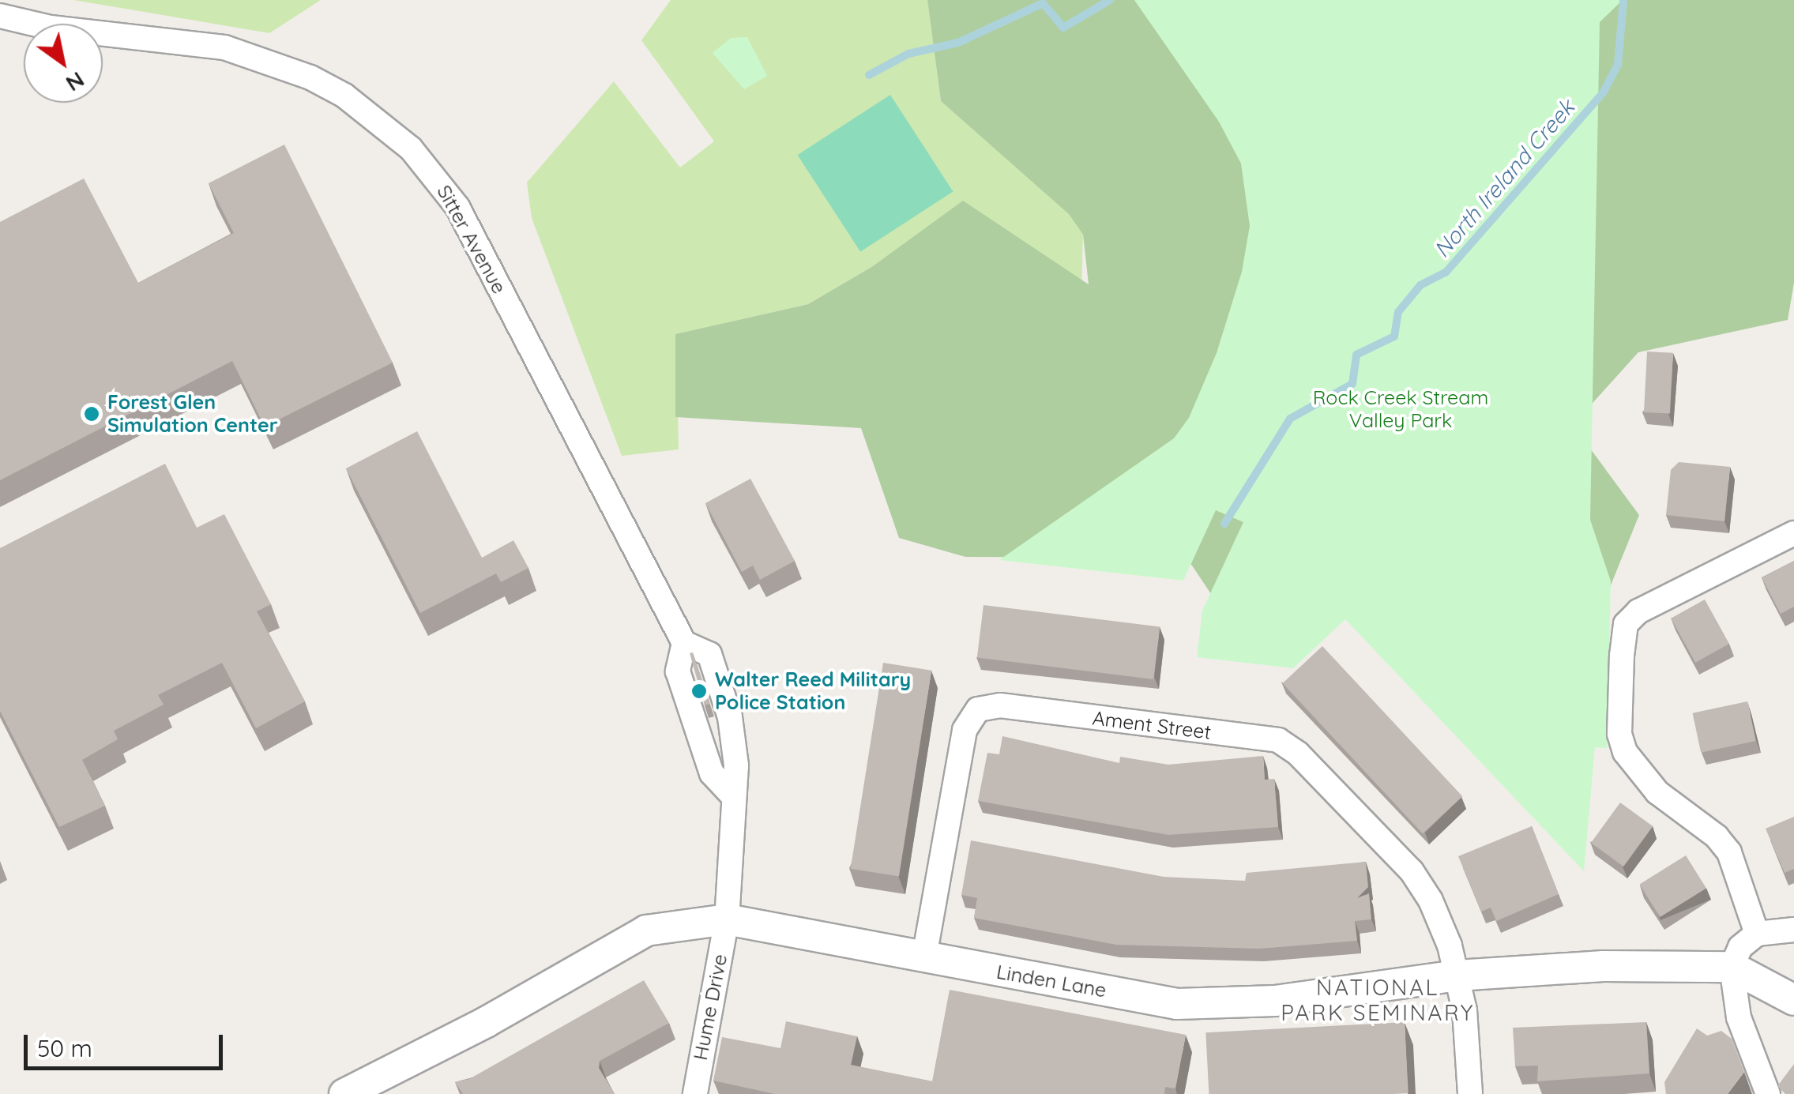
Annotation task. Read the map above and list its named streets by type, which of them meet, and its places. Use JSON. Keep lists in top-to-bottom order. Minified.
{"streets":{"street":["Sitter Avenue","Ament Street","Linden Lane","Hume Drive"]},"crossings":[["Sitter Avenue","Linden Lane"],["Sitter Avenue","Hume Drive"],["Ament Street","Linden Lane"],["Linden Lane","Hume Drive"]],"districts":["NATIONAL PARK SEMINARY"],"water":["North Ireland Creek"],"parks":["Rock Creek Stream Valley Park"],"places":["Forest Glen Simulation Center","Walter Reed Military Police Station"],"scale_bar":"50 m","north":"bottom right"}
